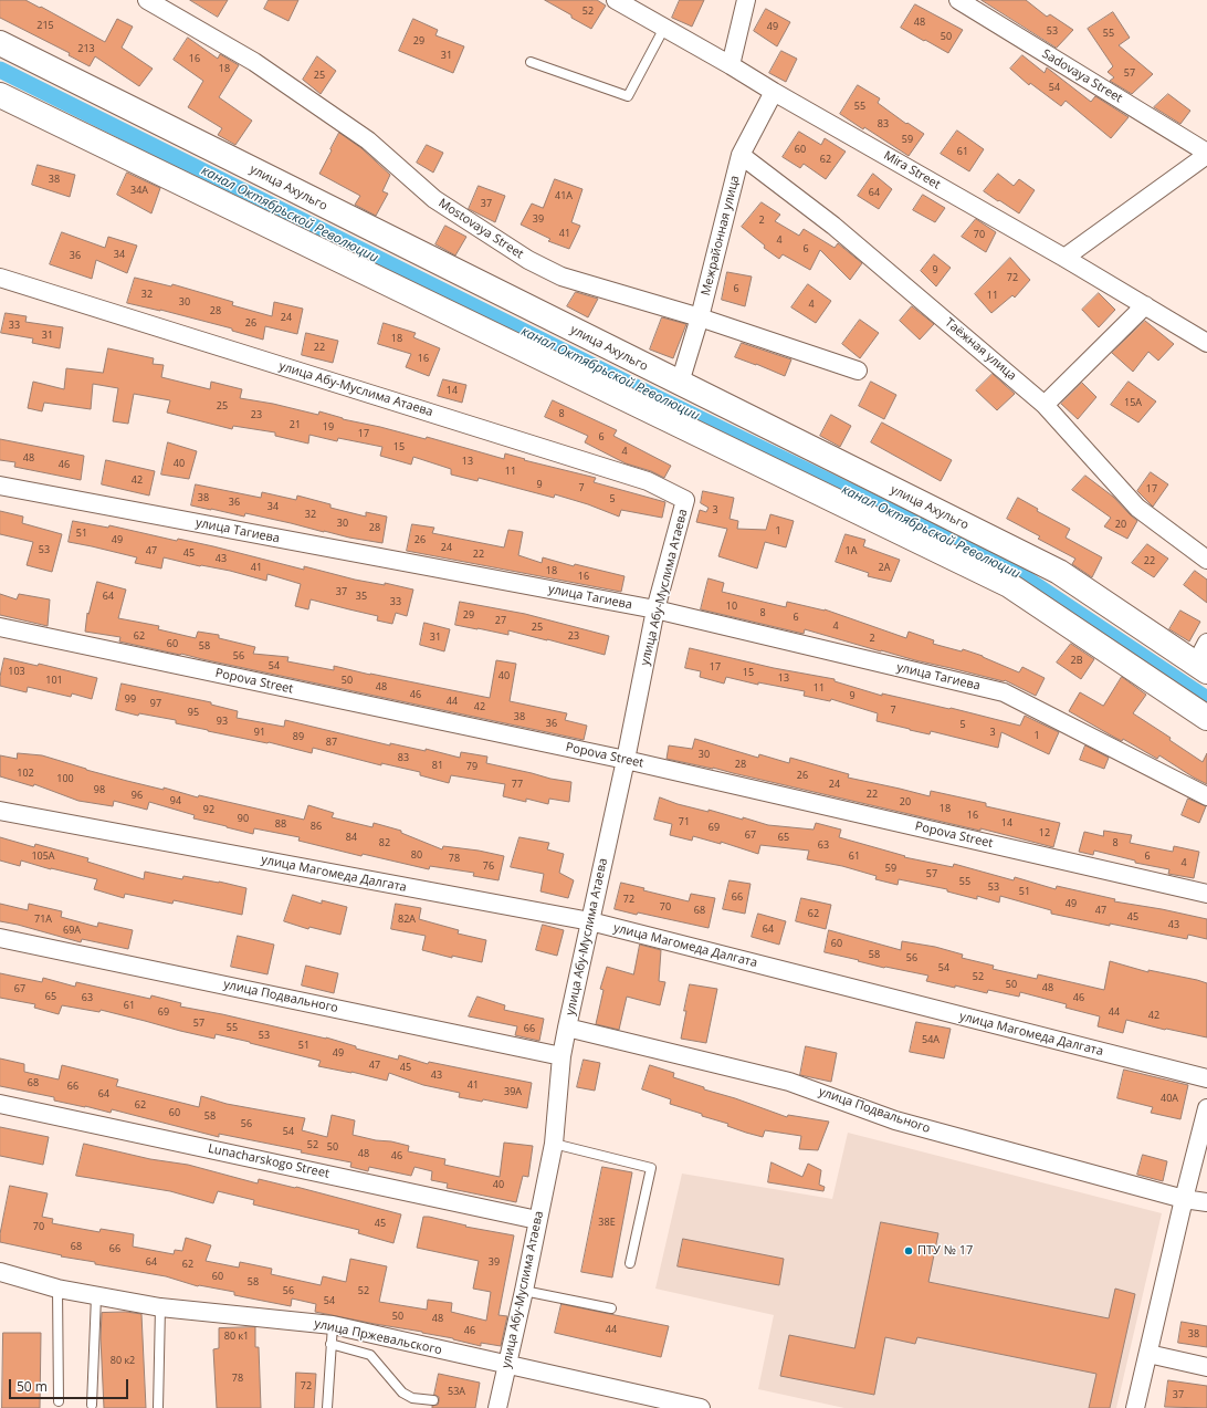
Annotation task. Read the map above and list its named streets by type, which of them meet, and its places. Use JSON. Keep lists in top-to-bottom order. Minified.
{"streets":{"main road":["улица Ахульго"],"street":["Sadovaya Street","Mira Street","Mostovaya Street","Межрайонная улица","Таёжная улица","улица Абу-Муслима Атаева","улица Тагиева","Popova Street","улица Магомеда Далгата","улица Подвального","Lunacharskogo Street","улица Пржевальского"]},"crossings":[["Mira Street","Межрайонная улица"],["улица Ахульго","Межрайонная улица"],["Mostovaya Street","Межрайонная улица"],["Межрайонная улица","Таёжная улица"],["улица Абу-Муслима Атаева","улица Тагиева"],["улица Абу-Муслима Атаева","Popova Street"],["улица Абу-Муслима Атаева","улица Магомеда Далгата"],["улица Абу-Муслима Атаева","улица Подвального"],["улица Абу-Муслима Атаева","Lunacharskogo Street"],["улица Абу-Муслима Атаева","улица Пржевальского"]],"water":["канал Октябрьской Революции"],"places":["ПТУ № 17"],"house_numbers":["52","48","215","49","53","55","50","29","213","31","16","18","57","25","54","55","83","59","60","61","62","38","34А","64","41А","37","39","2","41","70","4","6","34","36","9","72","6","32","11","30","4","28","24","26","33","31","18","22","16","14","15А","25","8","23","21","19","17","6","15","4","48","13","40","46","11","42","9","7","17","38","5","36","34","3","32","30","20","28","1","51","49","26","24","53","47","1А","45","22","43","22","41","2А","18","16","37","64","35","33","10","8","29","6","27","4","25","62","23","31","2","60","58","56","2В","54","17","103","15","40","13","101","50","48","11","46","9","99","44","97","42","7","95","38","93","36","5","91","3","1","89","87","30","83","28","81","79","102","26","100","77","24","98","22","96","94","20","18","92","16","90","71","14","88","86","69","12","67","84","65","82","8","63","80","105А","61","6","78","4","76","59","57","55","53","51","66","72","49","70","68","47","62","45","71А","82А","43","64","69А","60","58","56","54","52","50","48","67","65","63","46","61","69","44","42","57","55","66","53","54А","51","49","47","45","43","68","41","66","39А","64","40А","62","60","58","56","54","52","50","48","46","40","38Е","45","70","68","66","64","39","62","60","58","56","52","54","50","48","44","46","38","80 к1","80 к2","78","72","53А","37"],"scale_bar":"50 m"}
